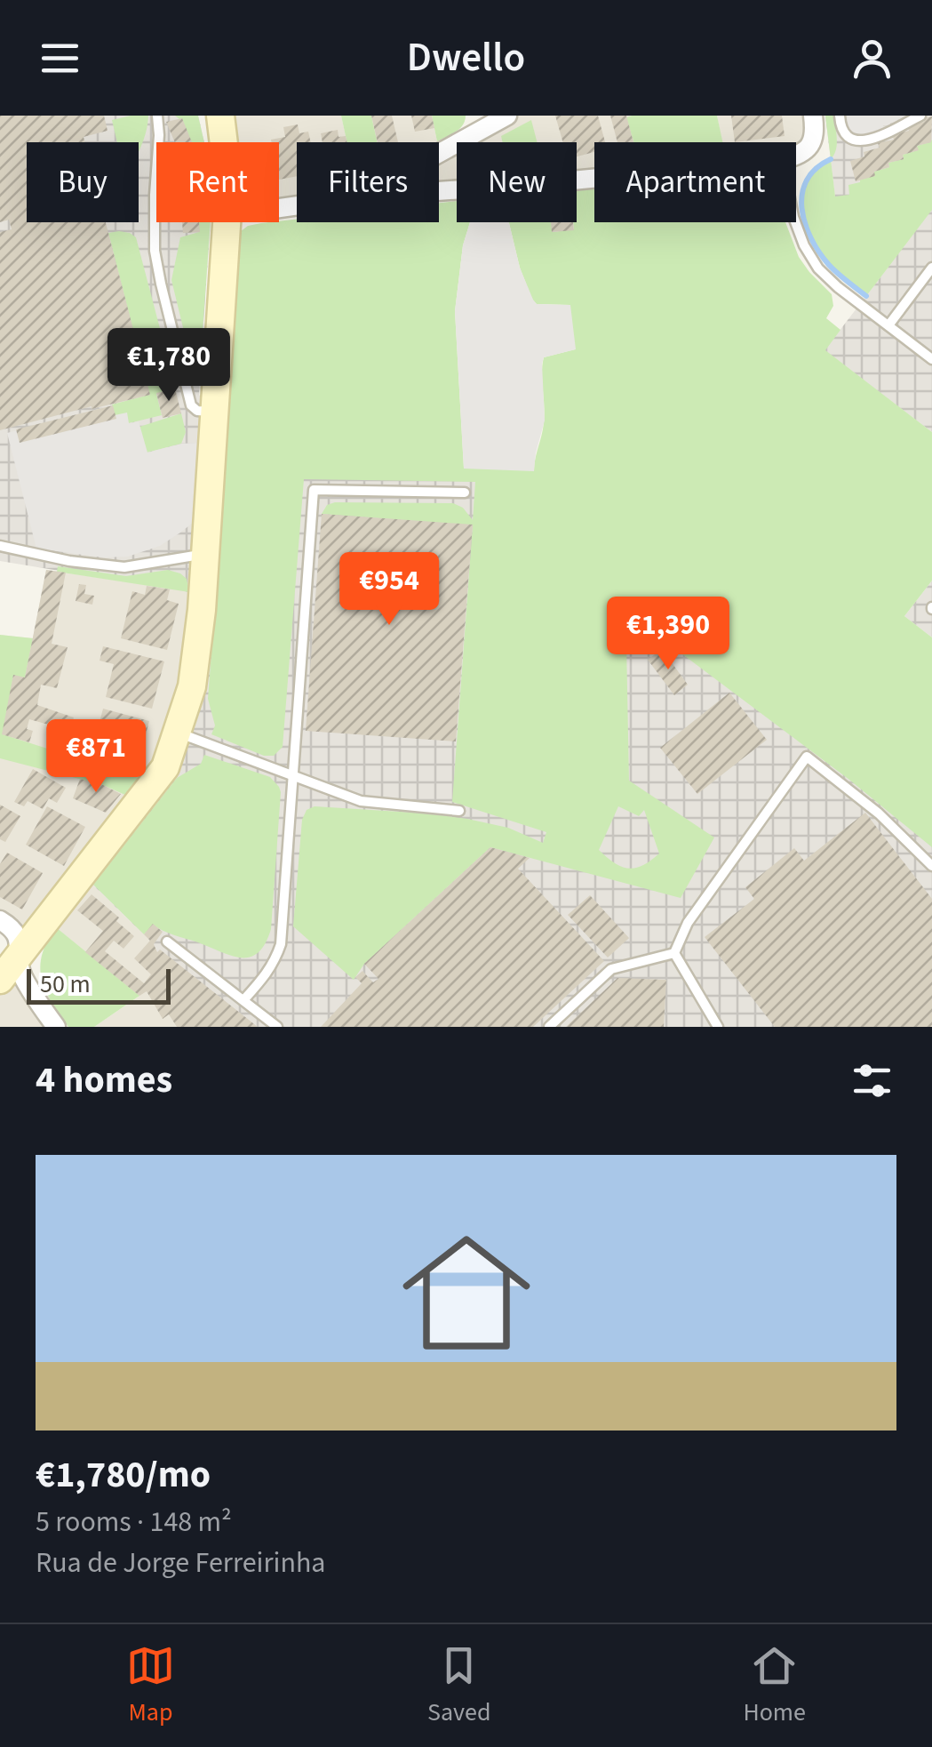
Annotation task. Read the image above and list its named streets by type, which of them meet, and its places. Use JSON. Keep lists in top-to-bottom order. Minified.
{"scale_bar":"50 m","page":{"header":"Dwello","chip":["Buy","Rent","Filters","New","Apartment"],"price":["€1,780","€954","€1,390","€871"],"scale":"50 m","heading":"4 homes","list":[{"name":"€1,780/mo","note":"5 rooms · 148 m² · Rua de Jorge Ferreirinha"}],"tabs":["Map","Saved","Home"]}}
